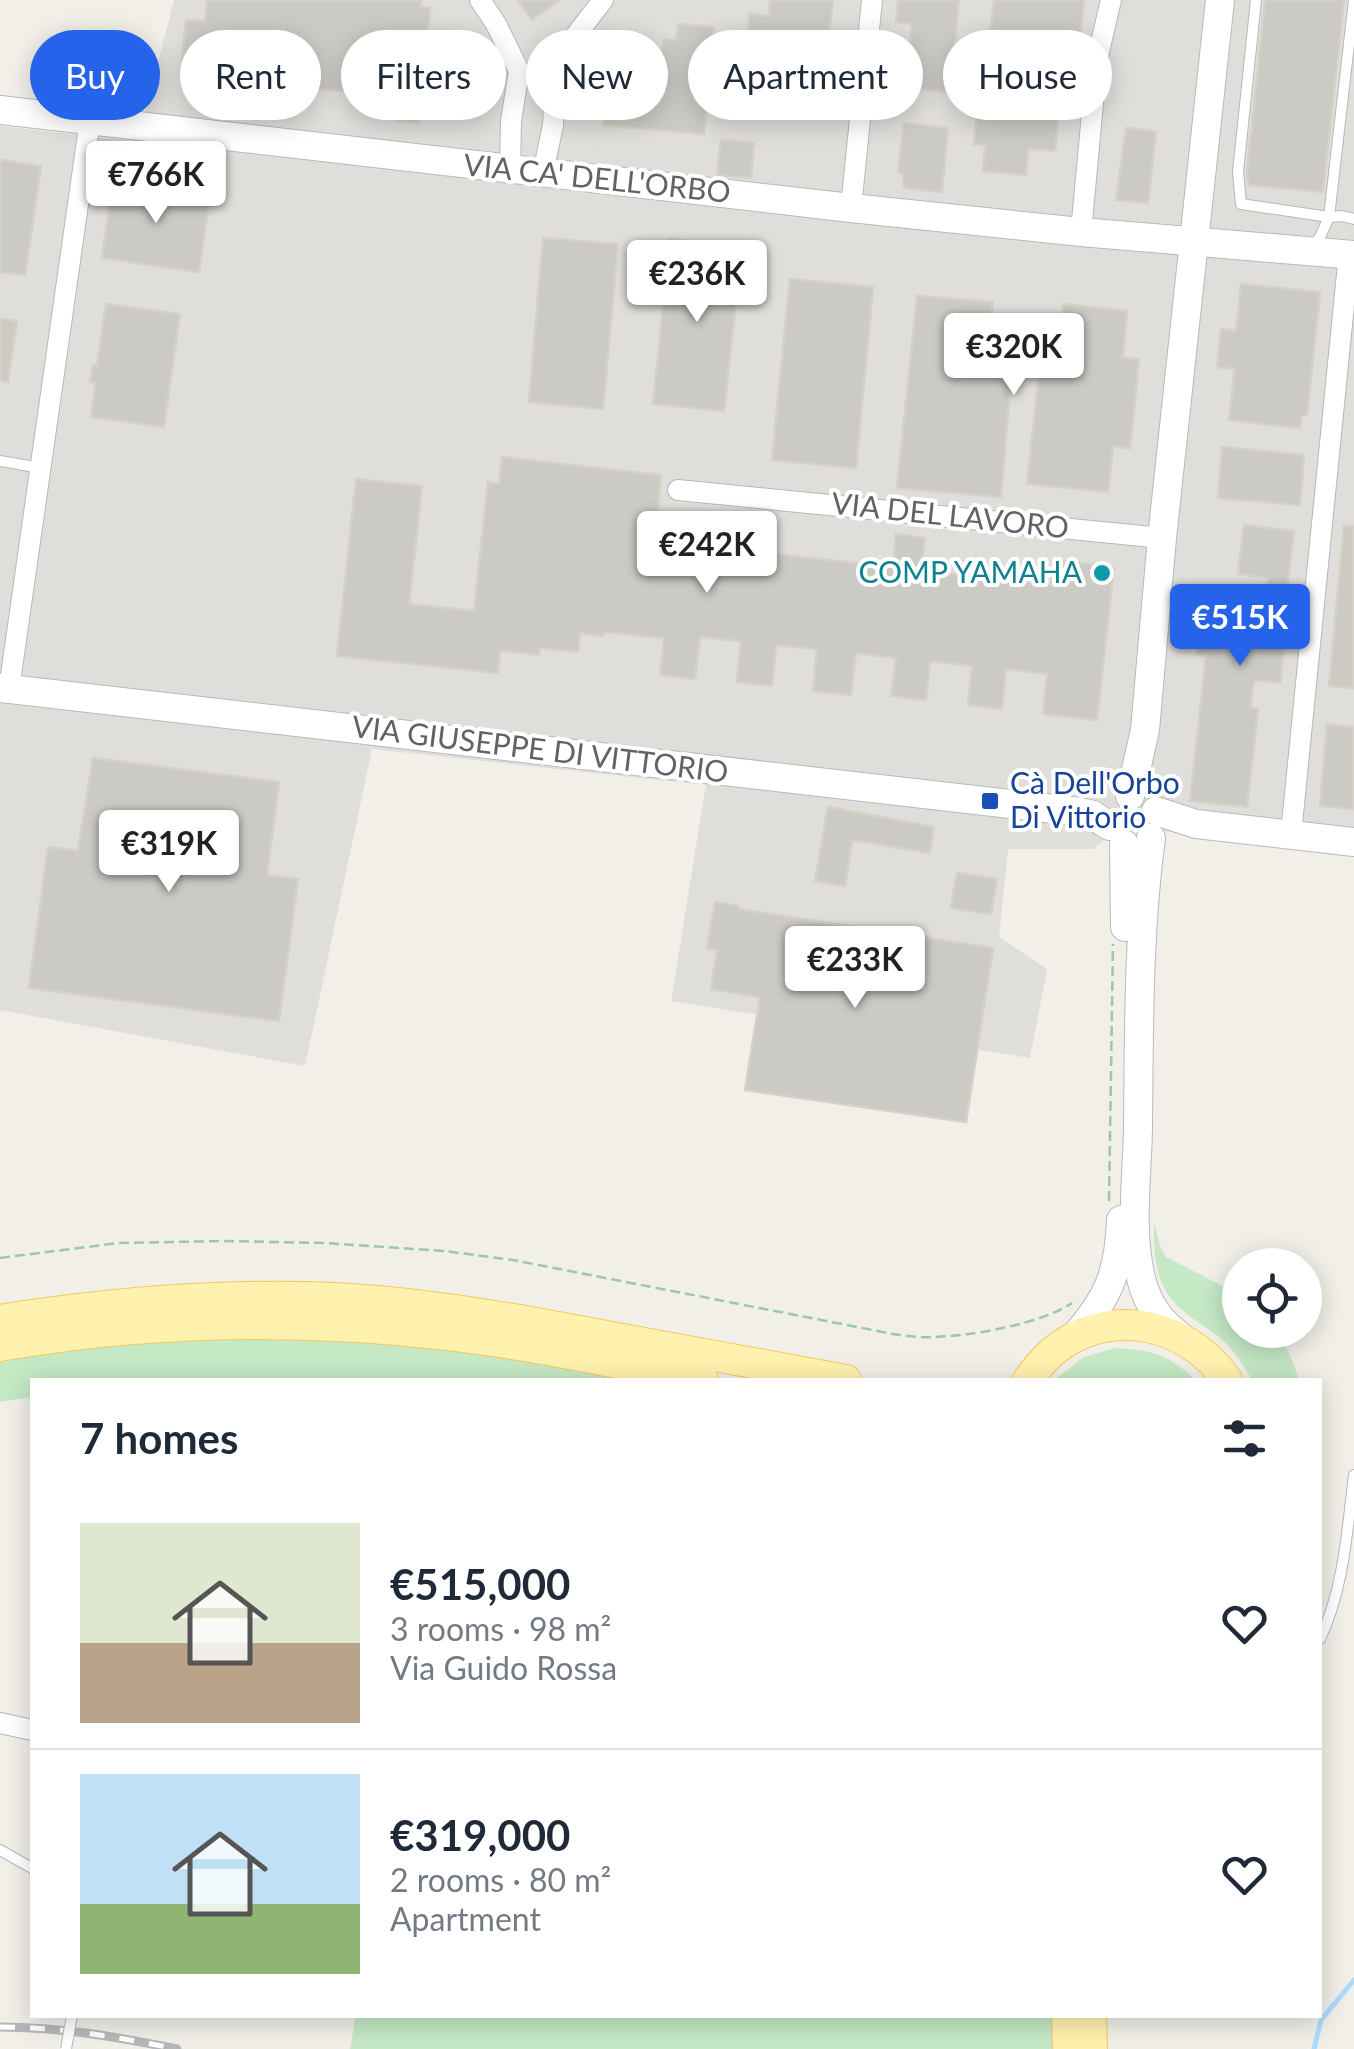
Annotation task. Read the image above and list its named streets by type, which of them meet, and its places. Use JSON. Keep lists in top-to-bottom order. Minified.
{"streets":{"street":["VIA CA' DELL'ORBO","VIA DEL LAVORO","VIA GIUSEPPE DI VITTORIO"]},"places":{"other":["COMP YAMAHA"],"transit":["Cà Dell'Orbo Di Vittorio"]},"page":{"chip":["Buy","Rent","Filters","New","Apartment","House"],"price":["€766K","€236K","€320K","€242K","€515K","€319K","€233K"],"heading":"7 homes","list":[{"name":"€515,000","note":"3 rooms · 98 m² · Via Guido Rossa"},{"name":"€319,000","note":"2 rooms · 80 m² · Apartment"}]}}
